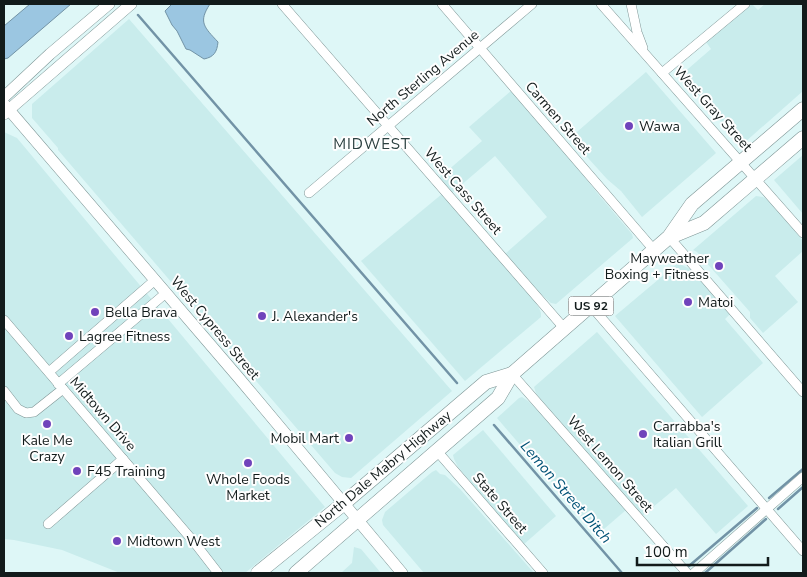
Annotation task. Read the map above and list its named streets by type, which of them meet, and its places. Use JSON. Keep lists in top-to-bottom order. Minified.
{"streets":{"main road":["US 92","North Dale Mabry Highway"],"street":["North Sterling Avenue","West Gray Street","Carmen Street","West Cass Street","West Cypress Street","Midtown Drive","West Lemon Street","State Street"]},"crossings":[["North Sterling Avenue","Carmen Street"],["North Sterling Avenue","West Cass Street"],["West Gray Street","North Dale Mabry Highway"],["Carmen Street","North Dale Mabry Highway"],["West Cass Street","North Dale Mabry Highway"],["West Cypress Street","North Dale Mabry Highway"],["West Lemon Street","North Dale Mabry Highway"],["North Dale Mabry Highway","State Street"]],"districts":["MIDWEST"],"water":["Lemon Street Ditch"],"places":["Wawa","Mayweather Boxing + Fitness","Matoi","Bella Brava","J. Alexander's","Lagree Fitness","Kale Me Crazy","Carrabba's Italian Grill","Mobil Mart","Whole Foods Market","F45 Training","Midtown West"],"scale_bar":"100 m"}
